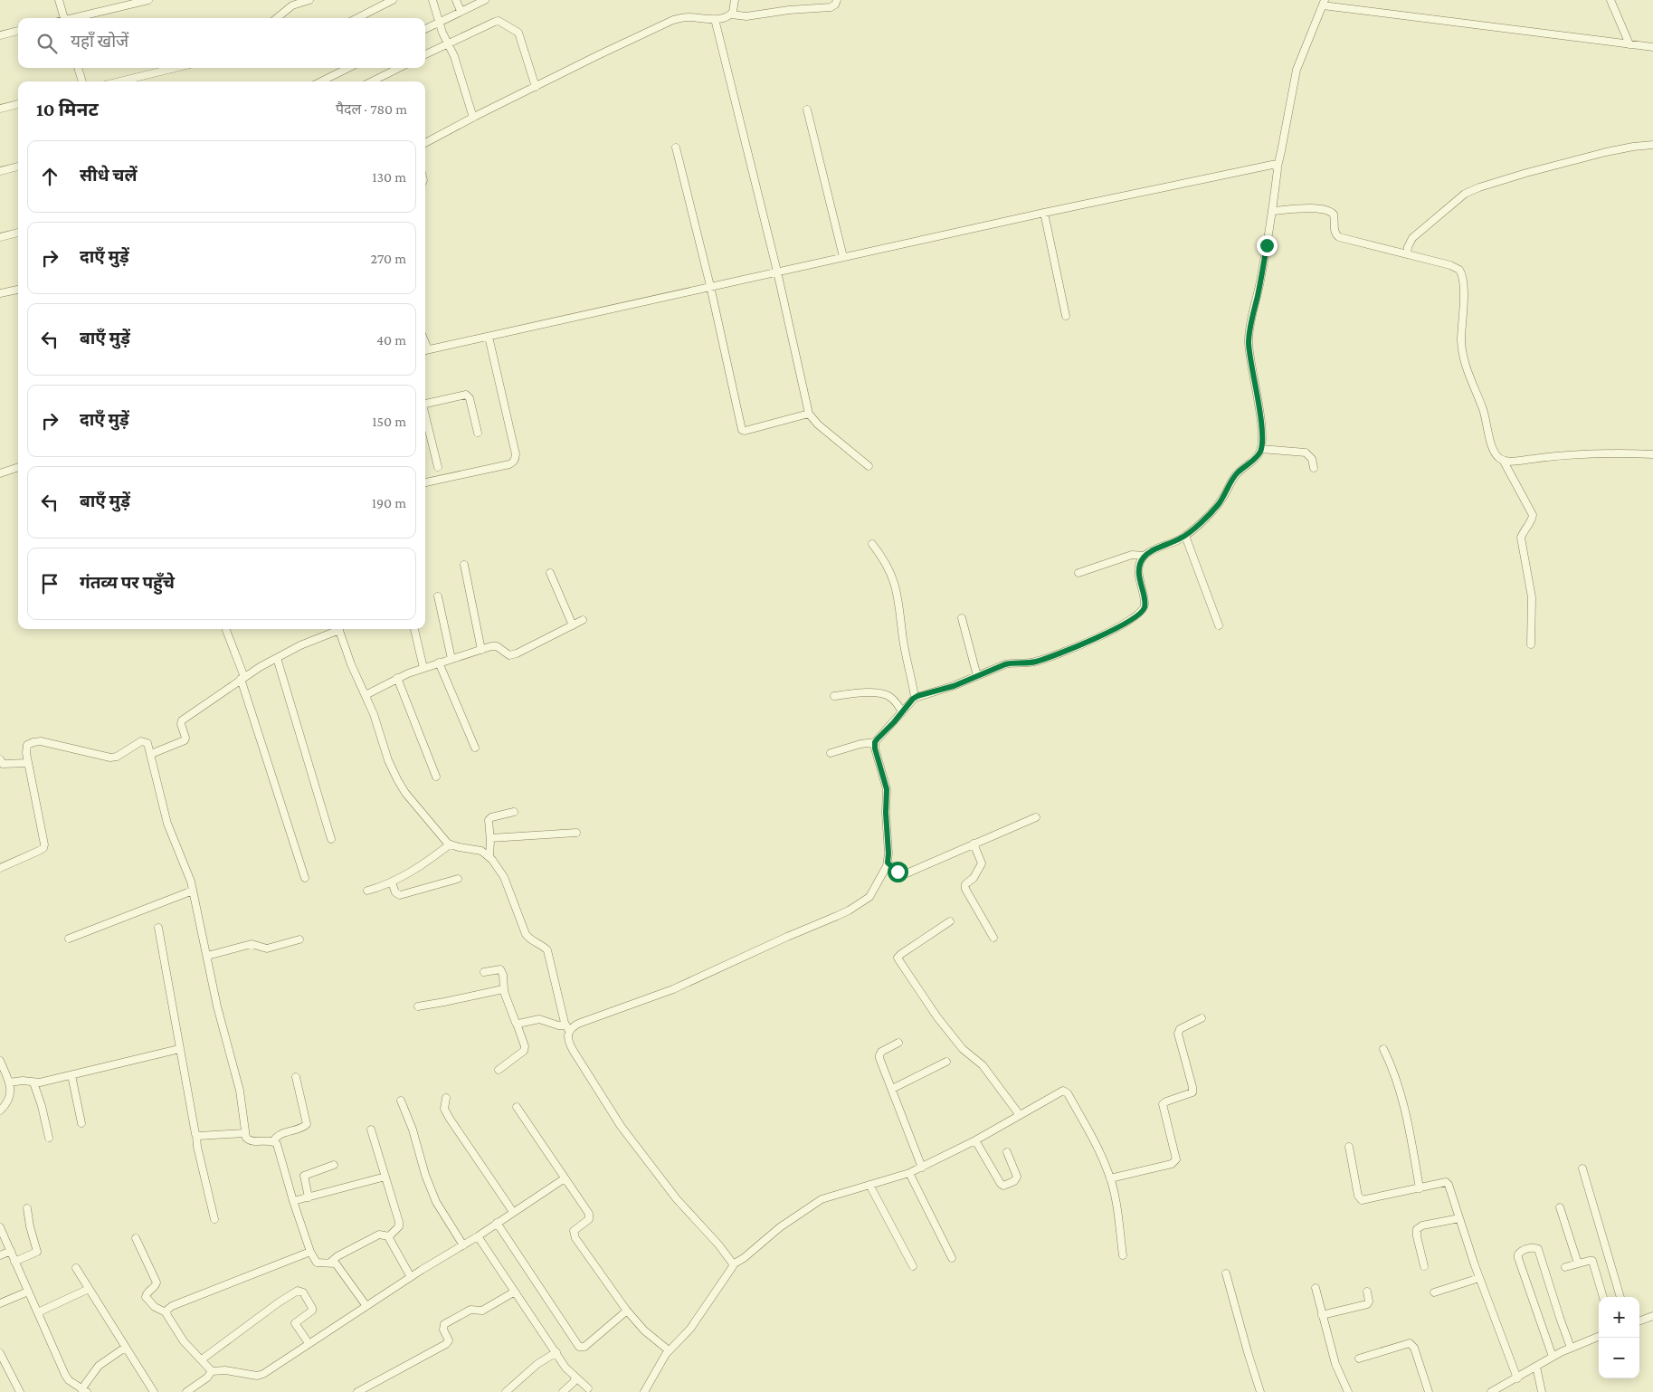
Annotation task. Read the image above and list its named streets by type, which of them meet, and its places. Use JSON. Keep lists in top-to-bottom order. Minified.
{"page":{"search":"यहाँ खोजें","heading":["10 मिनट","पैदल · 780 m"],"list":[["सीधे चलें","130 m"],["दाएँ मुड़ें","270 m"],["बाएँ मुड़ें","40 m"],["दाएँ मुड़ें","150 m"],["बाएँ मुड़ें","190 m"],"गंतव्य पर पहुँचे"],"map_buttons":["+","−"]}}
